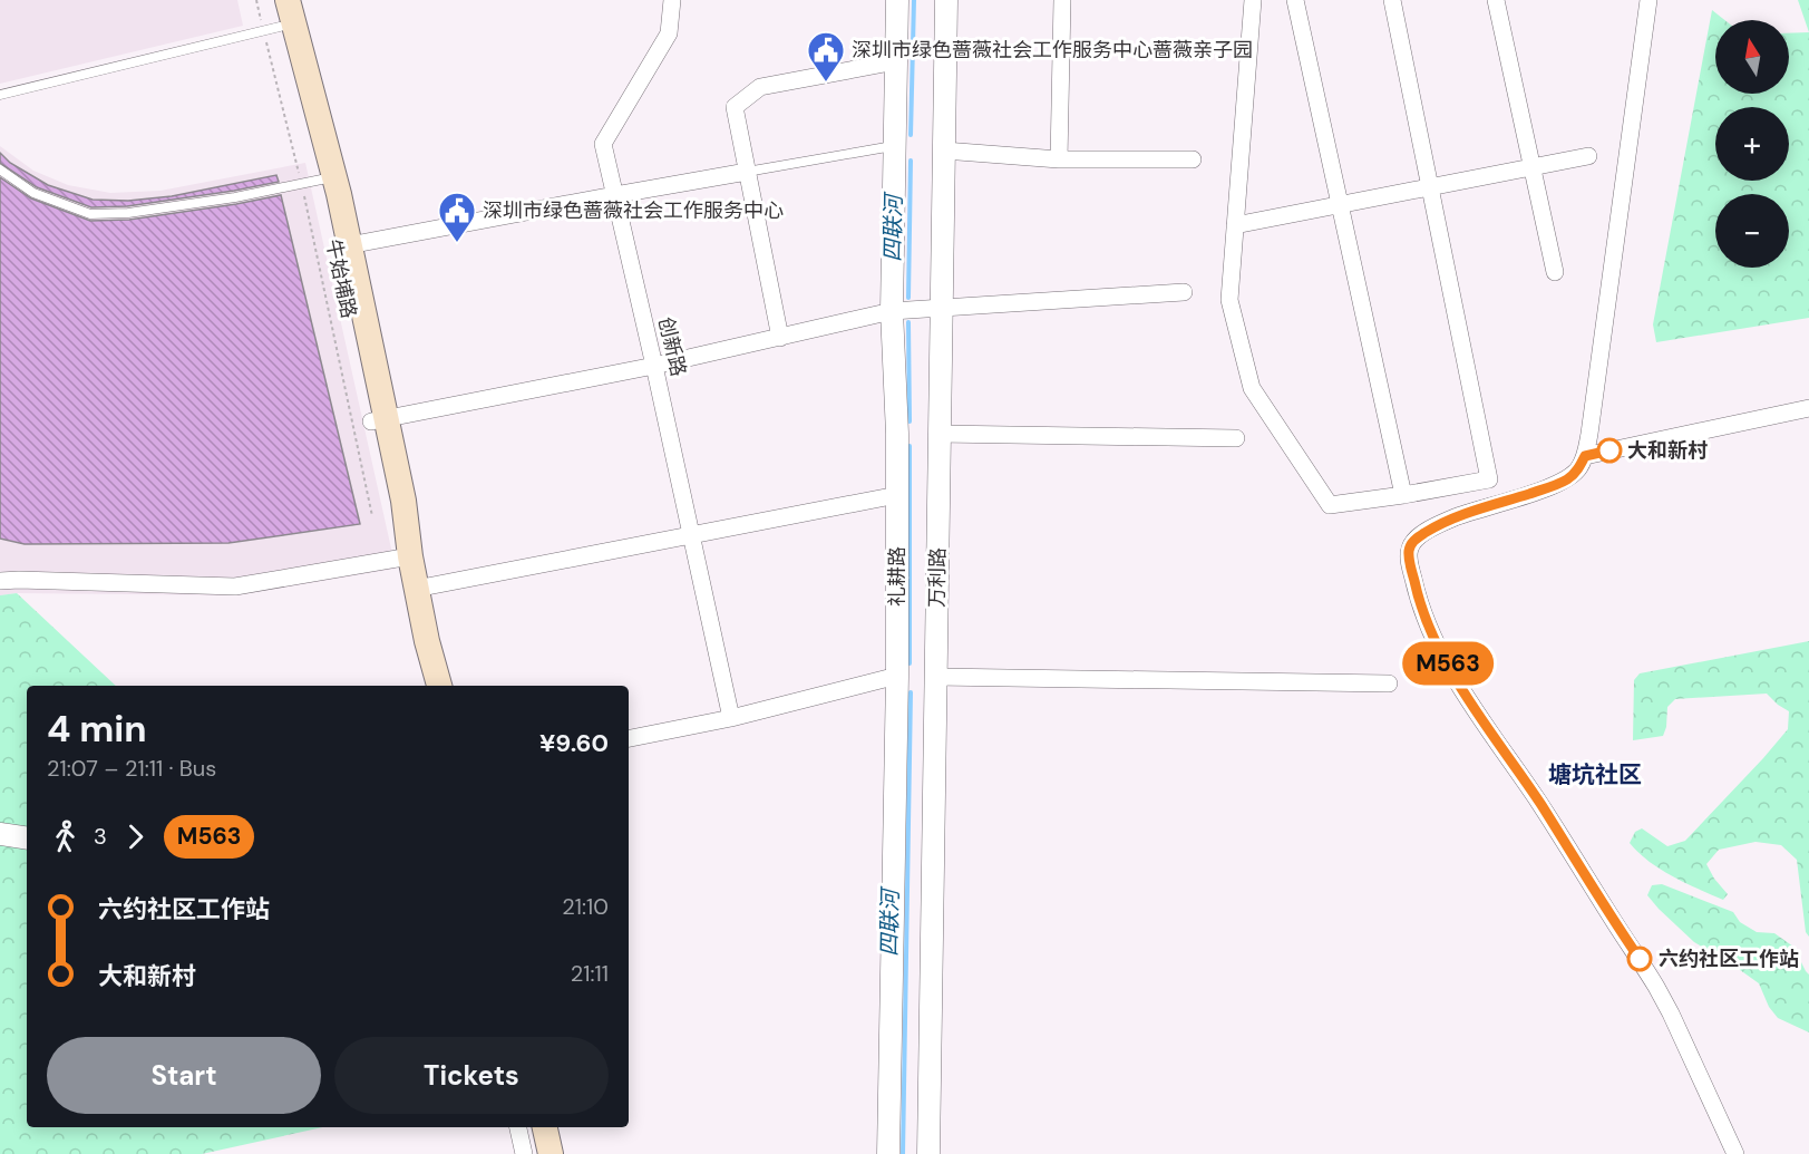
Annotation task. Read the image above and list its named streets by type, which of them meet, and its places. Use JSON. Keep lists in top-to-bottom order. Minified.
{"streets":{"main road":["牛始埔路"],"street":["创新路","礼耕路","万利路"]},"districts":["塘坑社区"],"water":["四联河"],"places":{"public building":["深圳市绿色蔷薇社会工作服务中心蔷薇亲子园","深圳市绿色蔷薇社会工作服务中心"],"other":["大和新村","六约社区工作站"]},"lines":["bus line M563"],"north":"top","page":{"on_map":"M563","map_buttons":["+","−"],"heading":["4 min","21:07 – 21:11 · Bus","¥9.60"],"legs":["3","M563"],"list":[{"name":"六约社区工作站","value":"21:10"},{"name":"大和新村","value":"21:11"}],"buttons":["Start","Tickets"]}}
